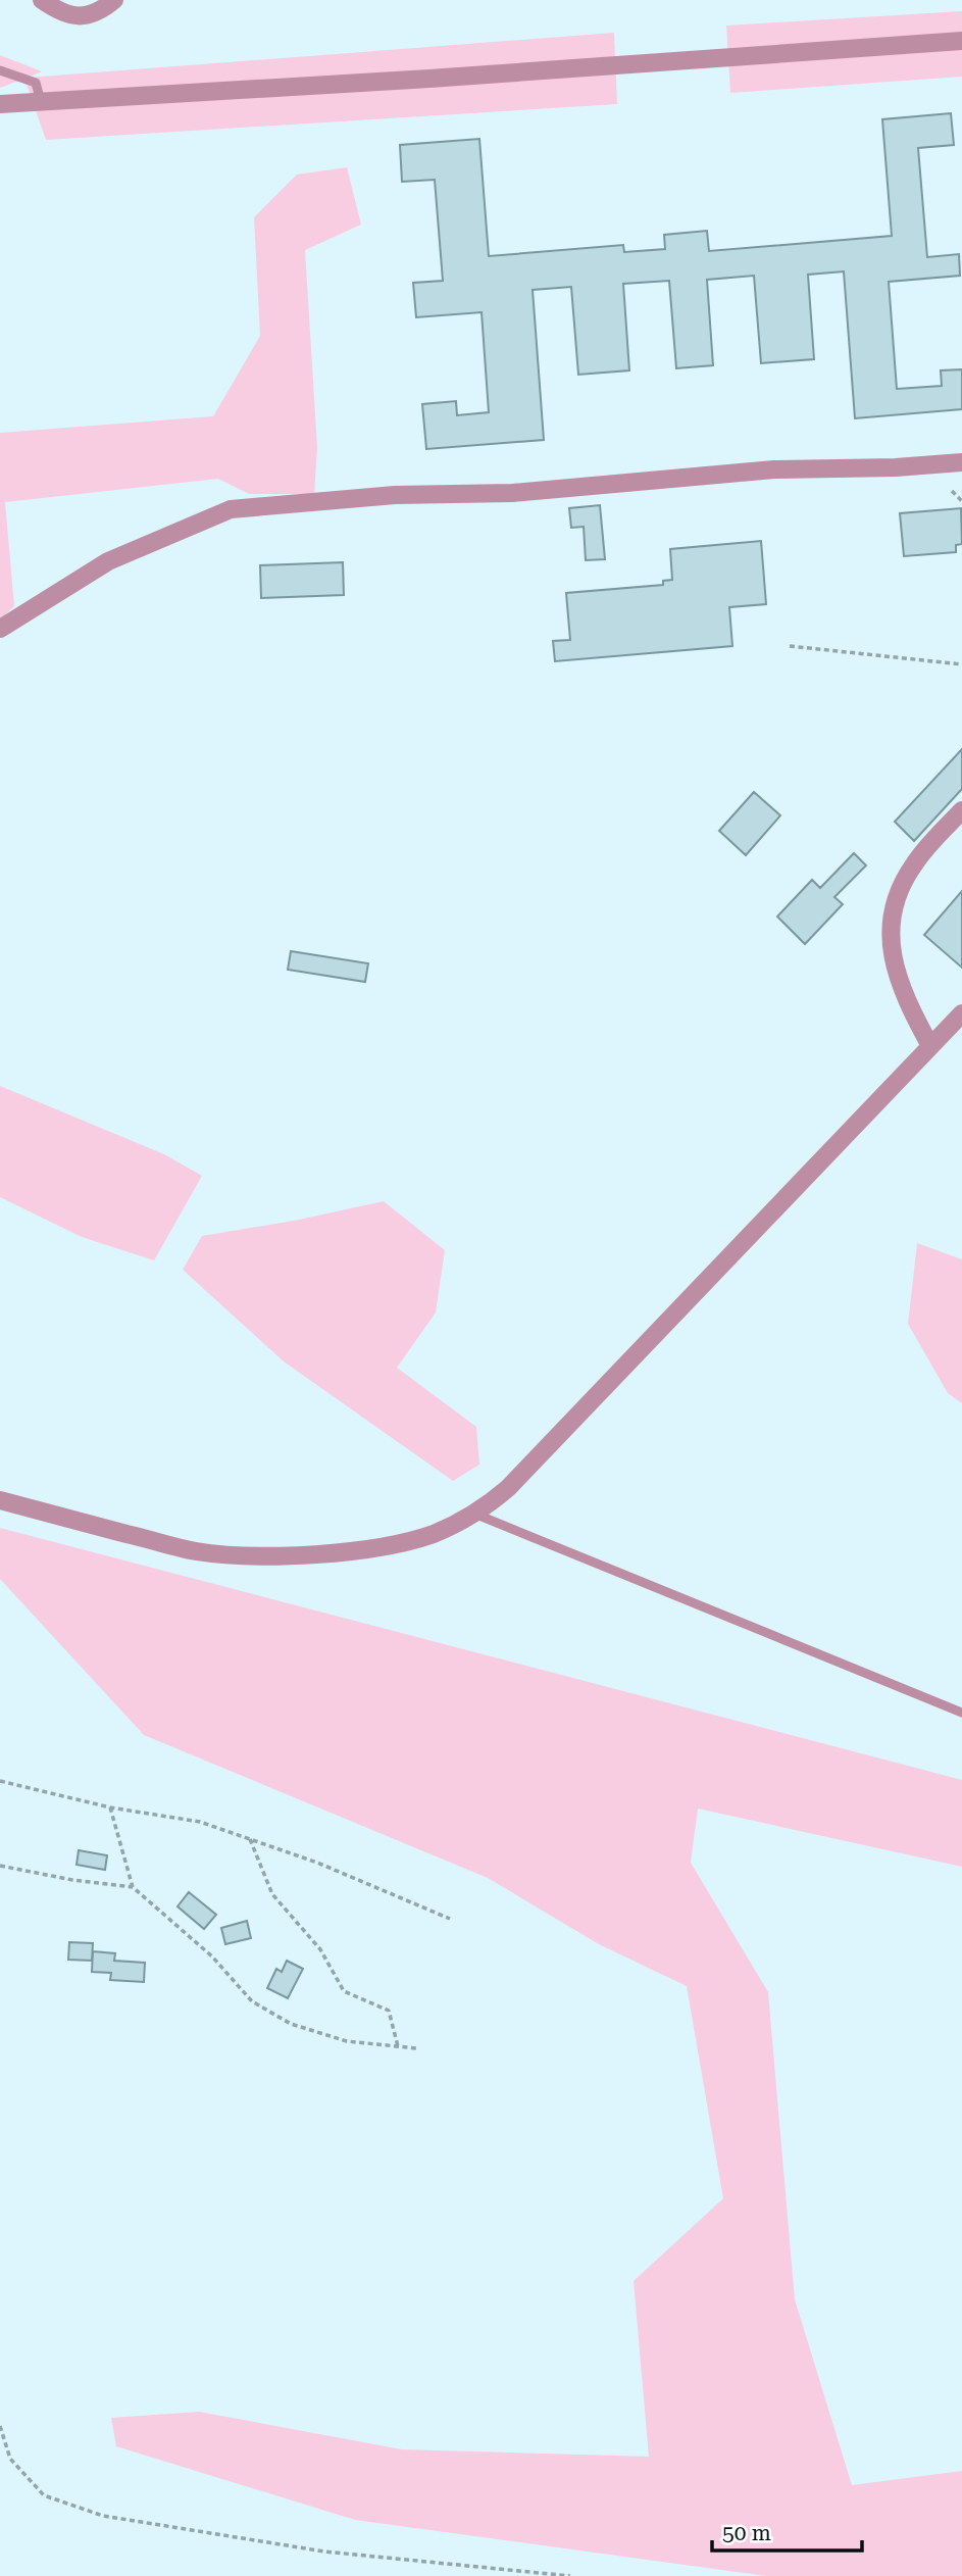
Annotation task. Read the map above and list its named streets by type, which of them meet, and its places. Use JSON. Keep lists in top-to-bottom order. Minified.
{"scale_bar":"50 m"}
